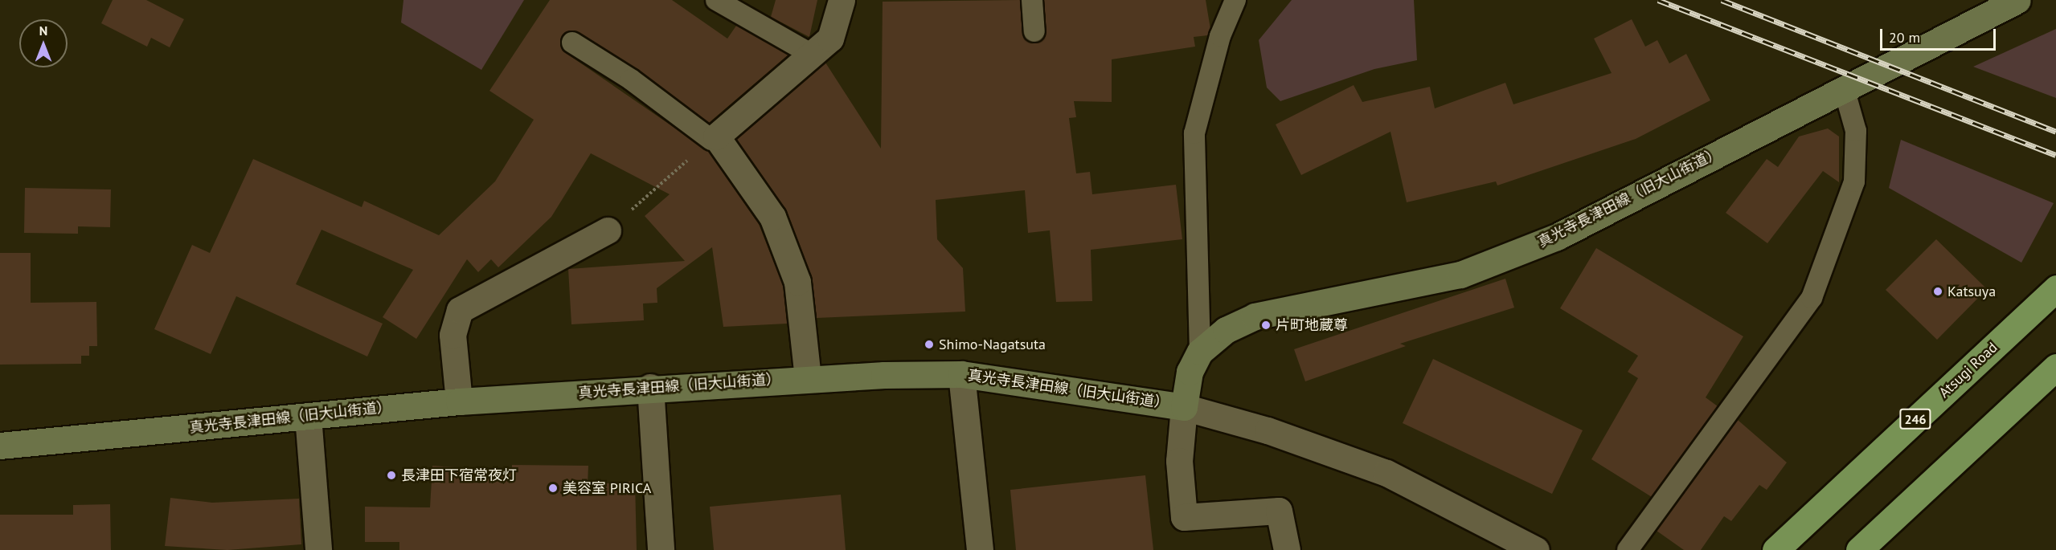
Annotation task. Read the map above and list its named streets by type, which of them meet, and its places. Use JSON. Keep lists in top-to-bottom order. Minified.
{"streets":{"highway":["Atsugi Road","246"],"main road":["真光寺長津田線（旧大山街道）"]},"places":["Katsuya","片町地蔵尊","Shimo-Nagatsuta","長津田下宿常夜灯","美容室 PIRICA"],"scale_bar":"20 m","north":"top"}
